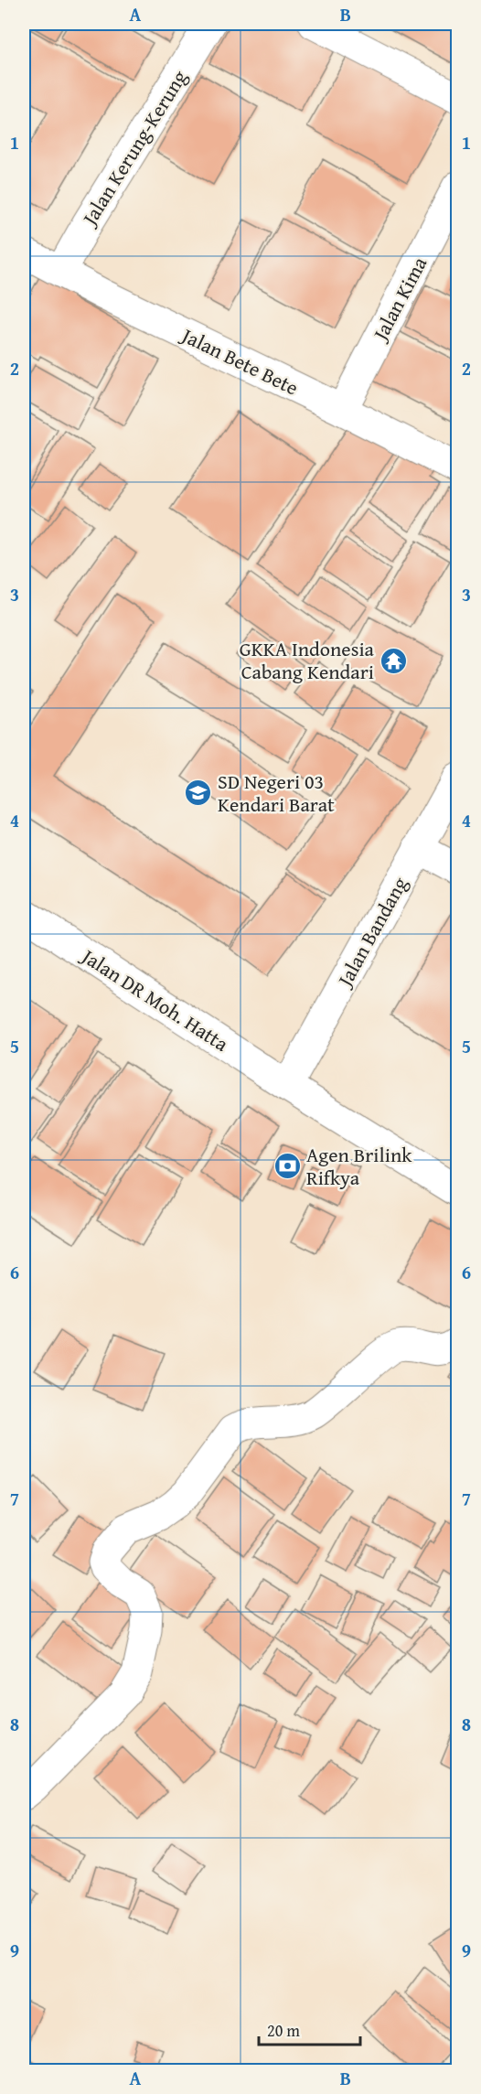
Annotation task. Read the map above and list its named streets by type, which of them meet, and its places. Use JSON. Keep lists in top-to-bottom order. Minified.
{"streets":{"main road":["Jalan Kerung-Kerung","Jalan Kima","Jalan Bete Bete","Jalan Bandang","Jalan DR Moh. Hatta"]},"crossings":[["Jalan Kerung-Kerung","Jalan Bete Bete"],["Jalan Kima","Jalan Bete Bete"],["Jalan Bandang","Jalan DR Moh. Hatta"]],"places":{"temple":["GKKA Indonesia Cabang Kendari"],"school or university":["SD Negeri 03 Kendari Barat"],"bank":["Agen Brilink Rifkya"]},"scale_bar":"20 m","grid":{"columns":["A","B"],"rows":["1","2","3","4","5","6","7","8","9"]}}
